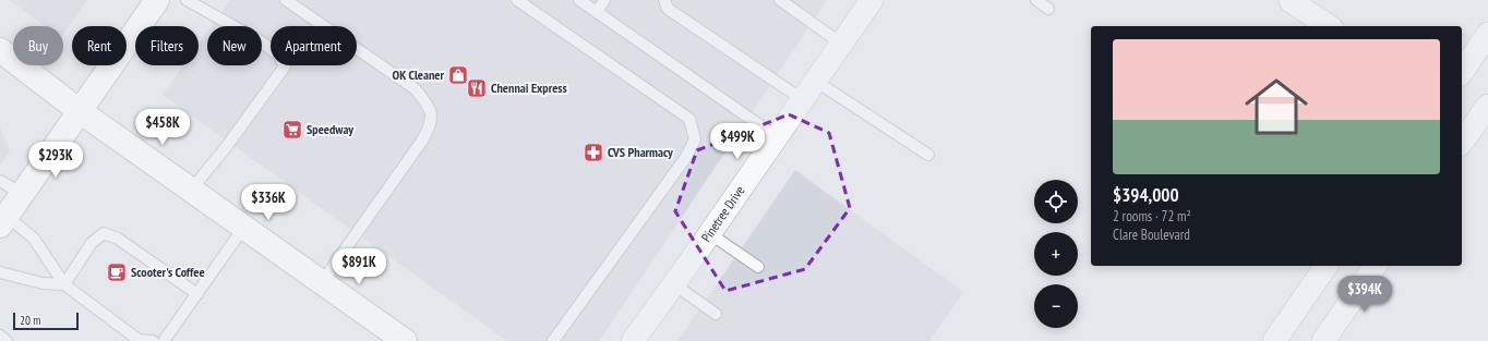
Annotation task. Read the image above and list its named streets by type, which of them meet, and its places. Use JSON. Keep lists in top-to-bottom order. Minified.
{"streets":{"street":["Pinetree Drive"]},"places":{"shop":["OK Cleaner"],"restaurant":["Chennai Express"],"supermarket":["Speedway"],"pharmacy":["CVS Pharmacy"],"cafe":["Scooter's Coffee"]},"scale_bar":"20 m","page":{"chip":["Buy","Rent","Filters","New","Apartment"],"list":[{"name":"$394,000","note":"2 rooms · 72 m² · Clare Boulevard"}],"price":["$458K","$499K","$293K","$336K","$891K","$394K"],"map_buttons":["+","−"],"scale":"20 m"}}
